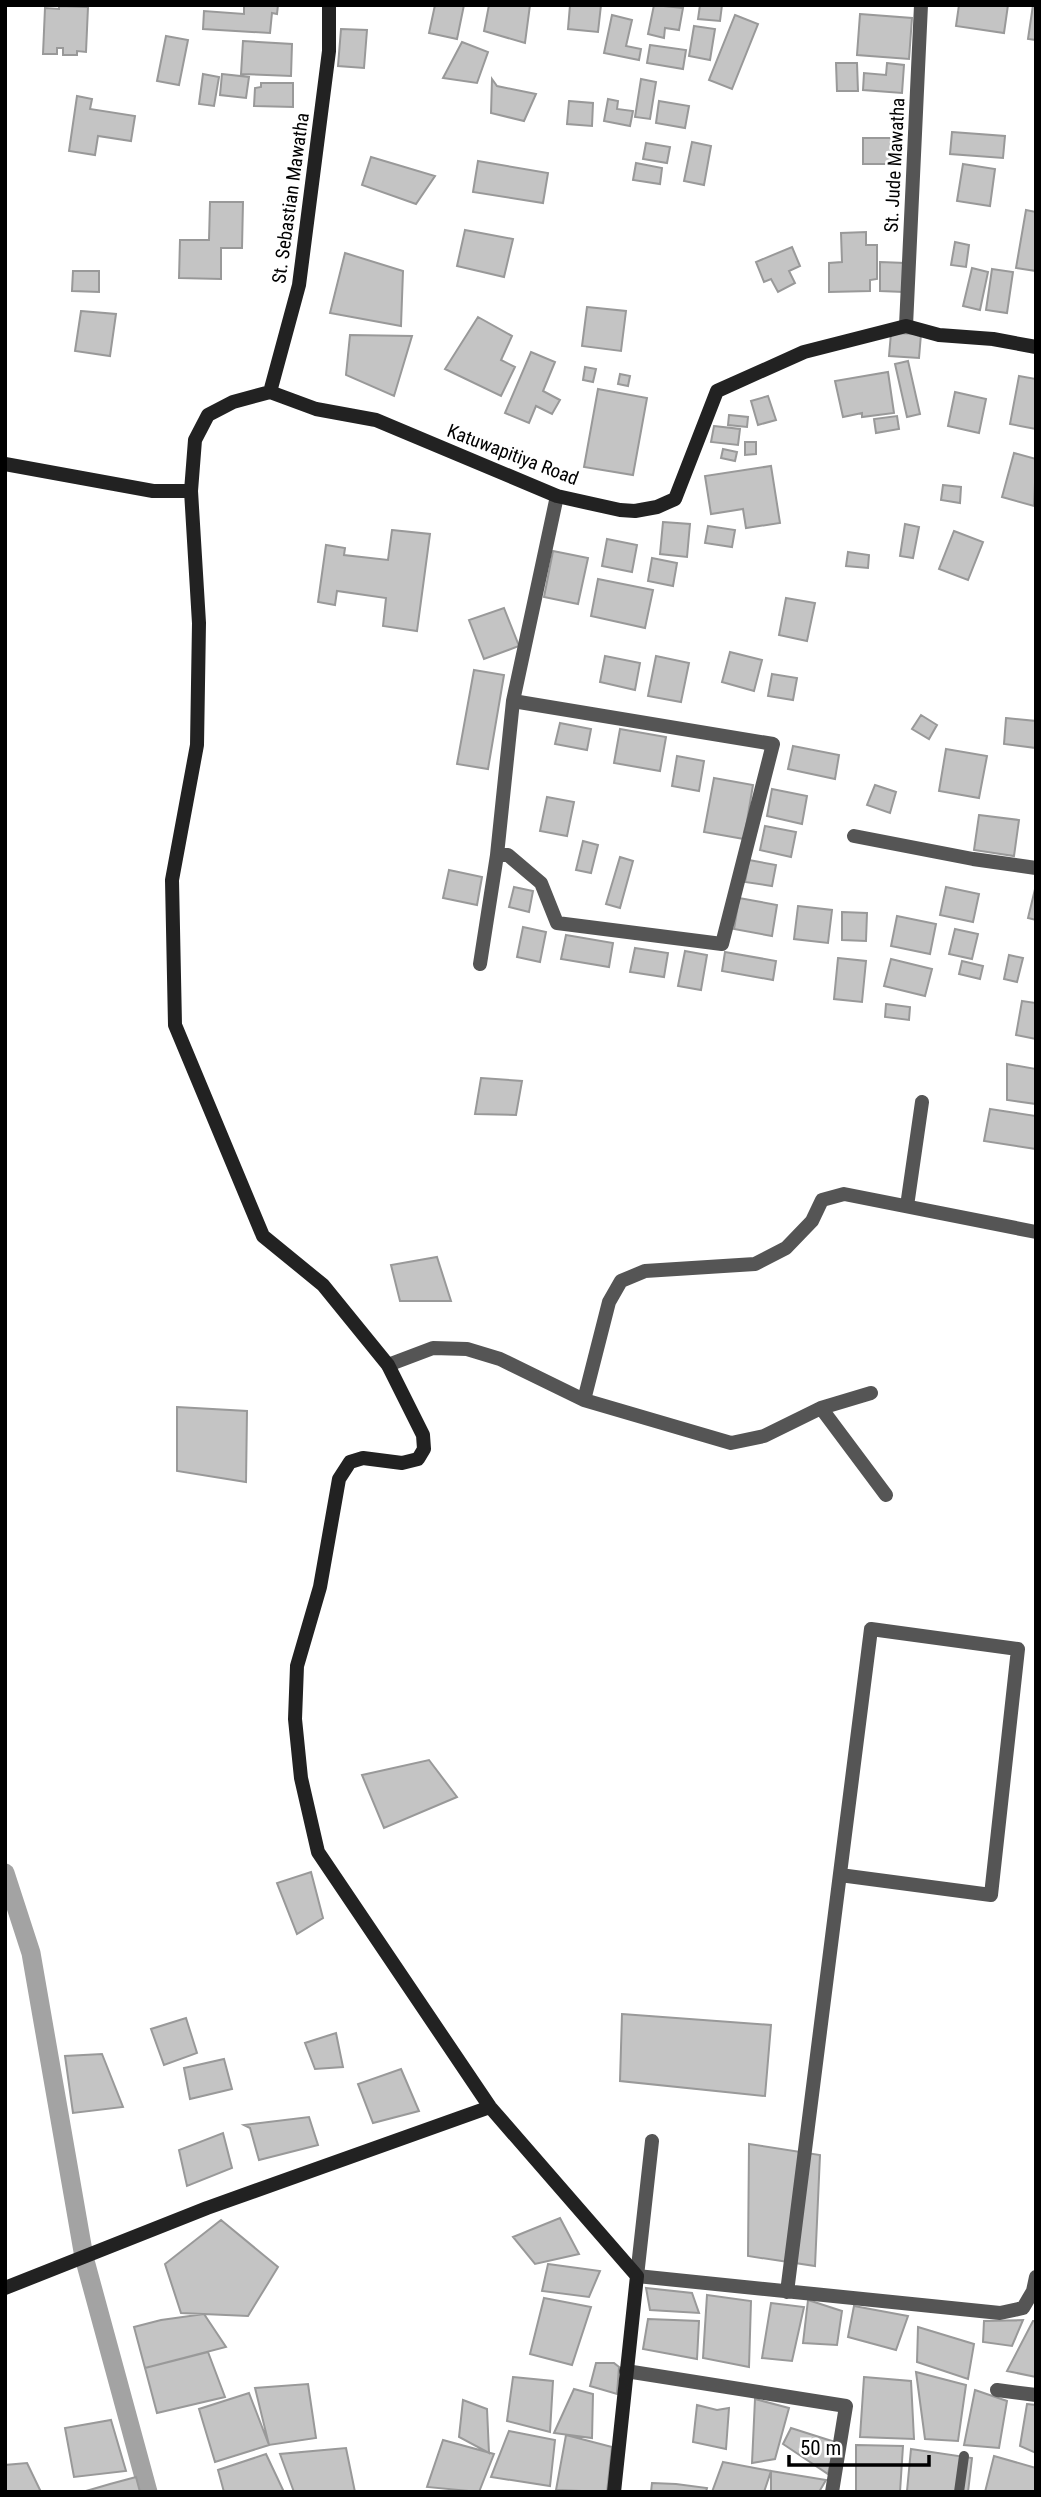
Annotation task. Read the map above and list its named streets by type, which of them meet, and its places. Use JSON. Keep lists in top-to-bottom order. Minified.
{"streets":{"street":["St. Jude Mawatha","St. Sebastian Mawatha","Katuwapitiya Road"]},"crossings":[["St. Jude Mawatha","Katuwapitiya Road"],["St. Sebastian Mawatha","Katuwapitiya Road"]],"scale_bar":"50 m"}
